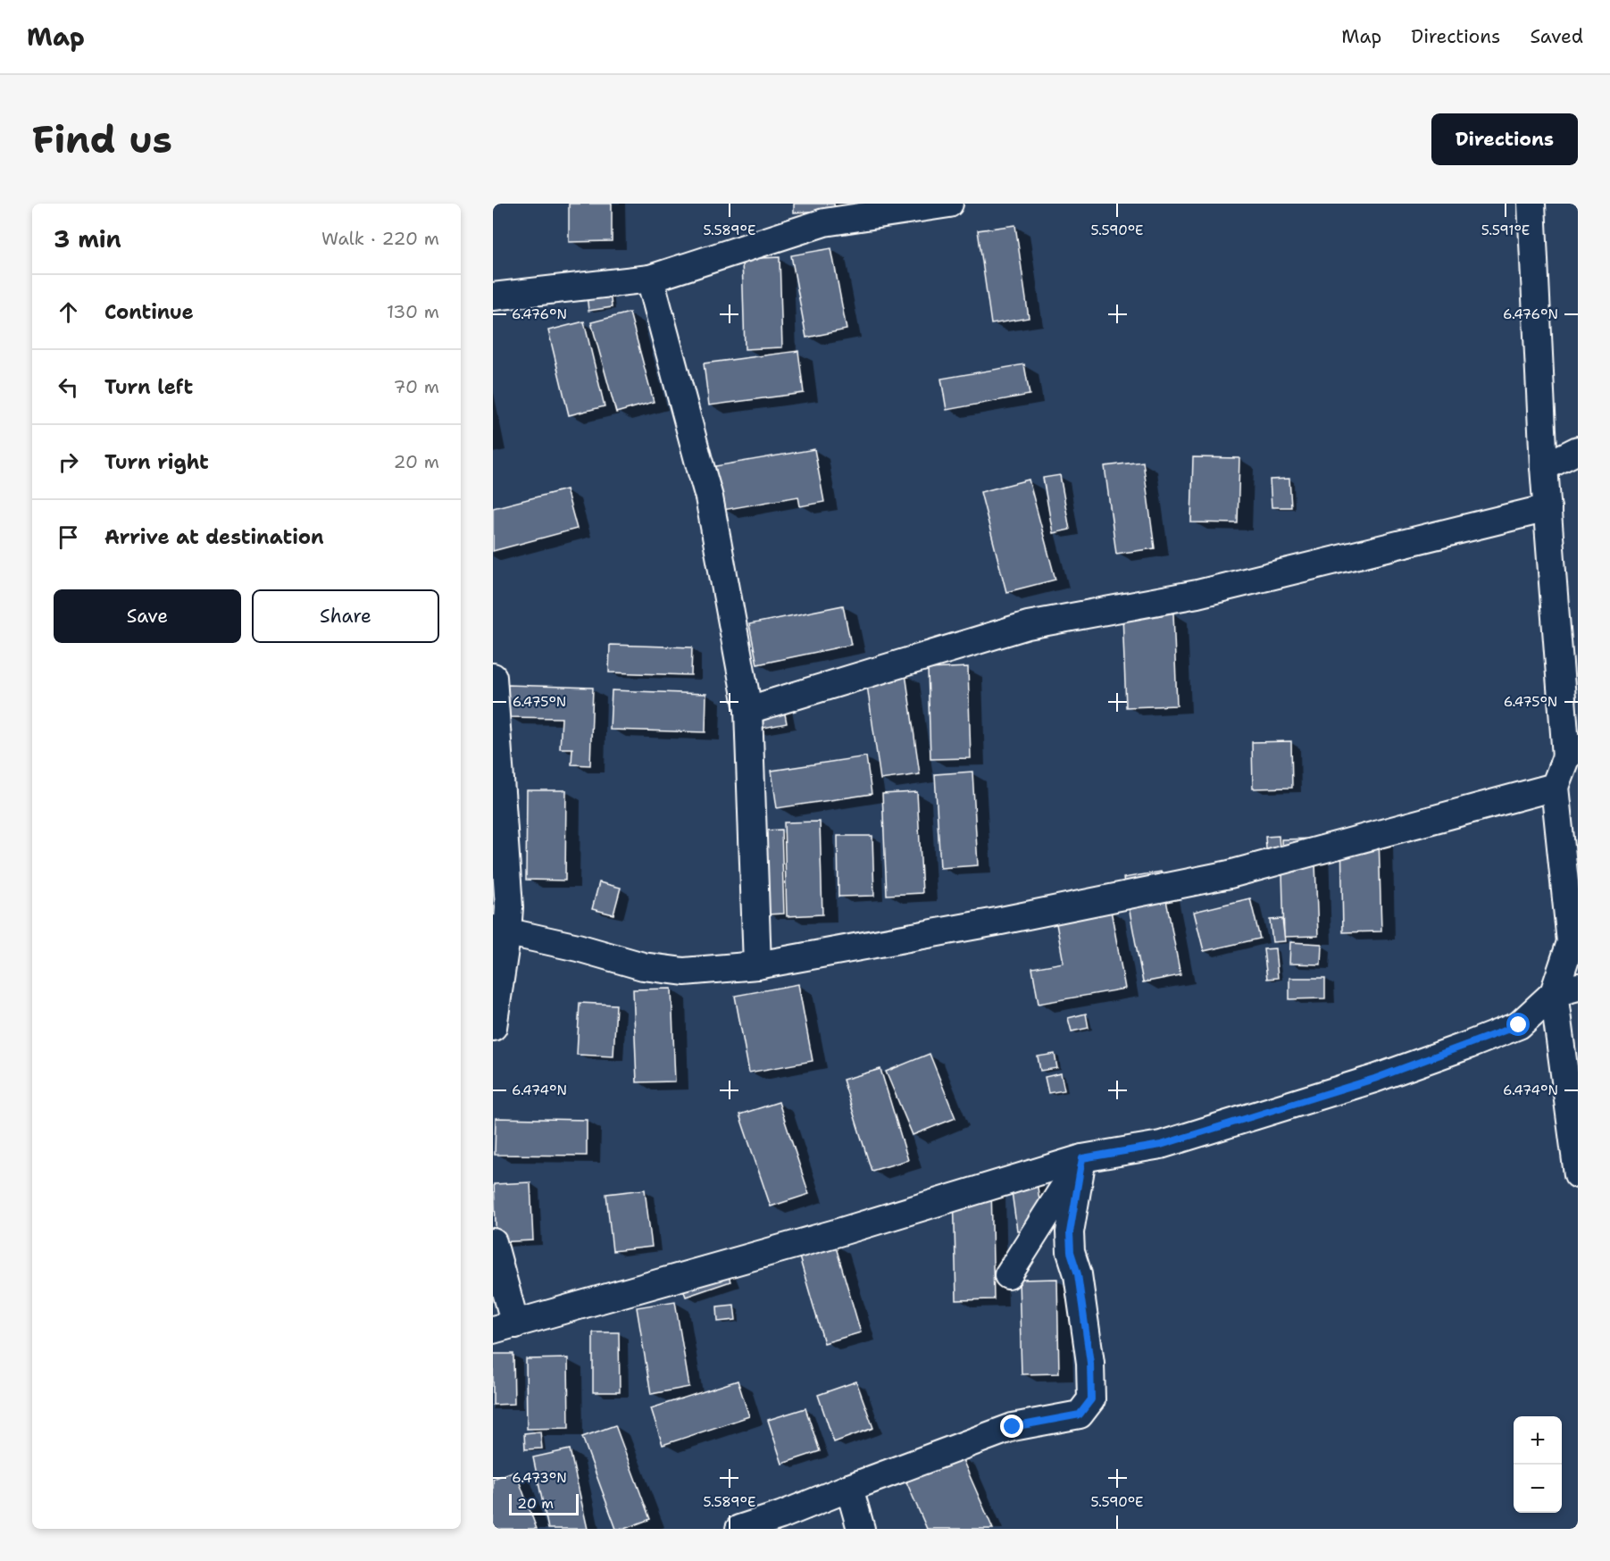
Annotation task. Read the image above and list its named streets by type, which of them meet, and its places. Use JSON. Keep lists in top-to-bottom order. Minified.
{"scale_bar":"20 m","page":{"header":"Map","nav":["Map","Directions","Saved"],"buttons":["Directions",["Save","Share"]],"title":"Find us","heading":["3 min","Walk · 220 m"],"list":[["Continue","130 m"],["Turn left","70 m"],["Turn right","20 m"],"Arrive at destination"],"map_buttons":["+","−"],"scale":"20 m"},"coordinates":["5.589°E","5.590°E","5.591°E","6.476°N","6.475°N","6.474°N","6.473°N"]}
